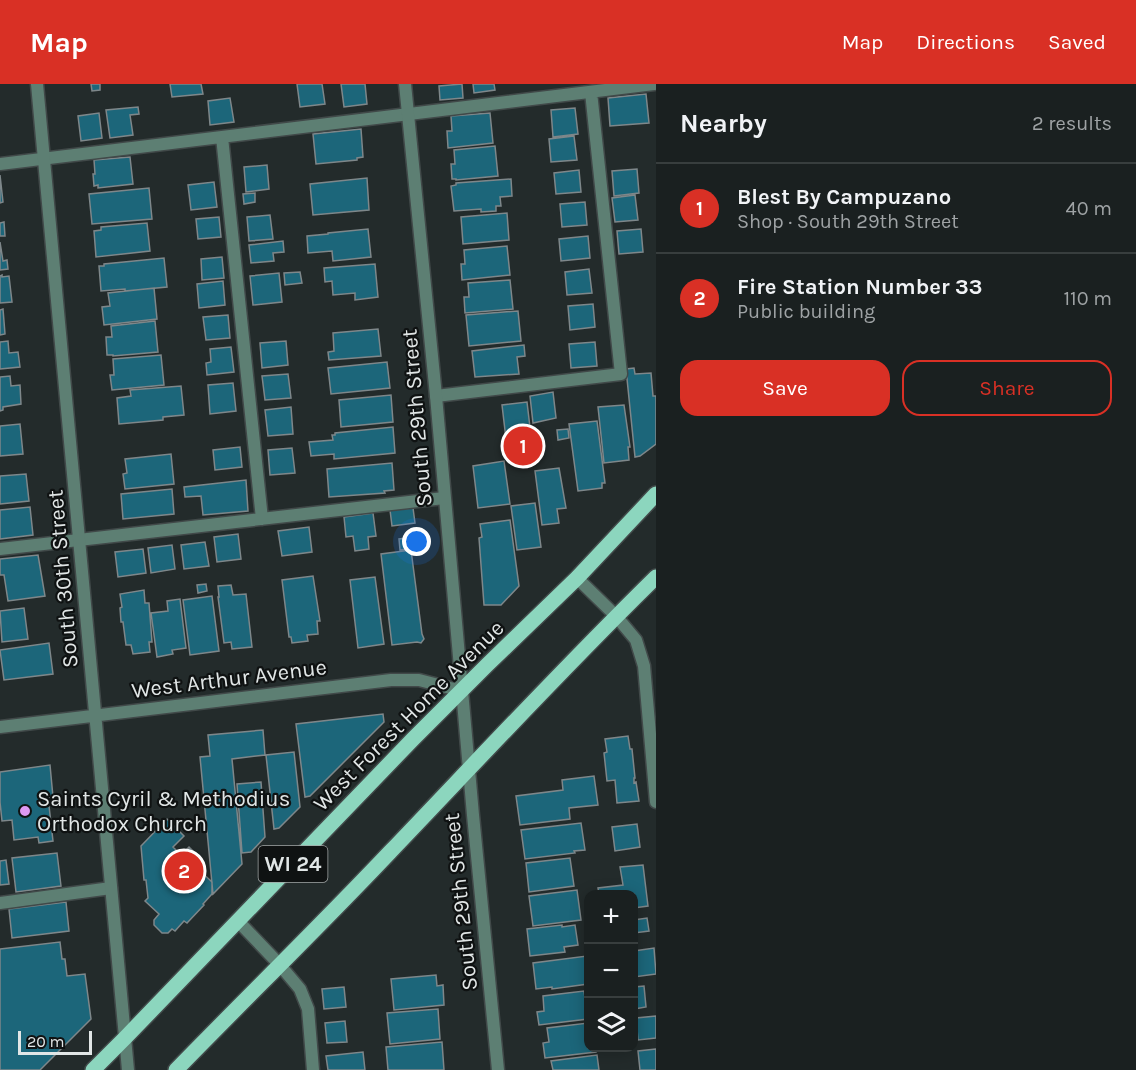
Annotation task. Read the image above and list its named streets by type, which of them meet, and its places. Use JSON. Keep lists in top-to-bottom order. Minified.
{"streets":{"main road":["West Forest Home Avenue","WI 24"],"street":["South 29th Street","South 30th Street","West Arthur Avenue"]},"crossings":[["South 29th Street","West Arthur Avenue"],["South 29th Street","West Forest Home Avenue"],["South 29th Street","WI 24"],["South 30th Street","West Arthur Avenue"],["South 30th Street","West Forest Home Avenue"],["West Arthur Avenue","West Forest Home Avenue"]],"places":["Saints Cyril & Methodius Orthodox Church"],"scale_bar":"20 m","page":{"header":"Map","nav":["Map","Directions","Saved"],"heading":["Nearby","2 results"],"list":[{"mark":"1","name":"Blest By Campuzano","note":"Shop · South 29th Street","value":"40 m"},{"mark":"2","name":"Fire Station Number 33","note":"Public building","value":"110 m"}],"buttons":["Save","Share"],"pins":["1","2"],"map_buttons":["+","−"],"scale":"20 m"}}
